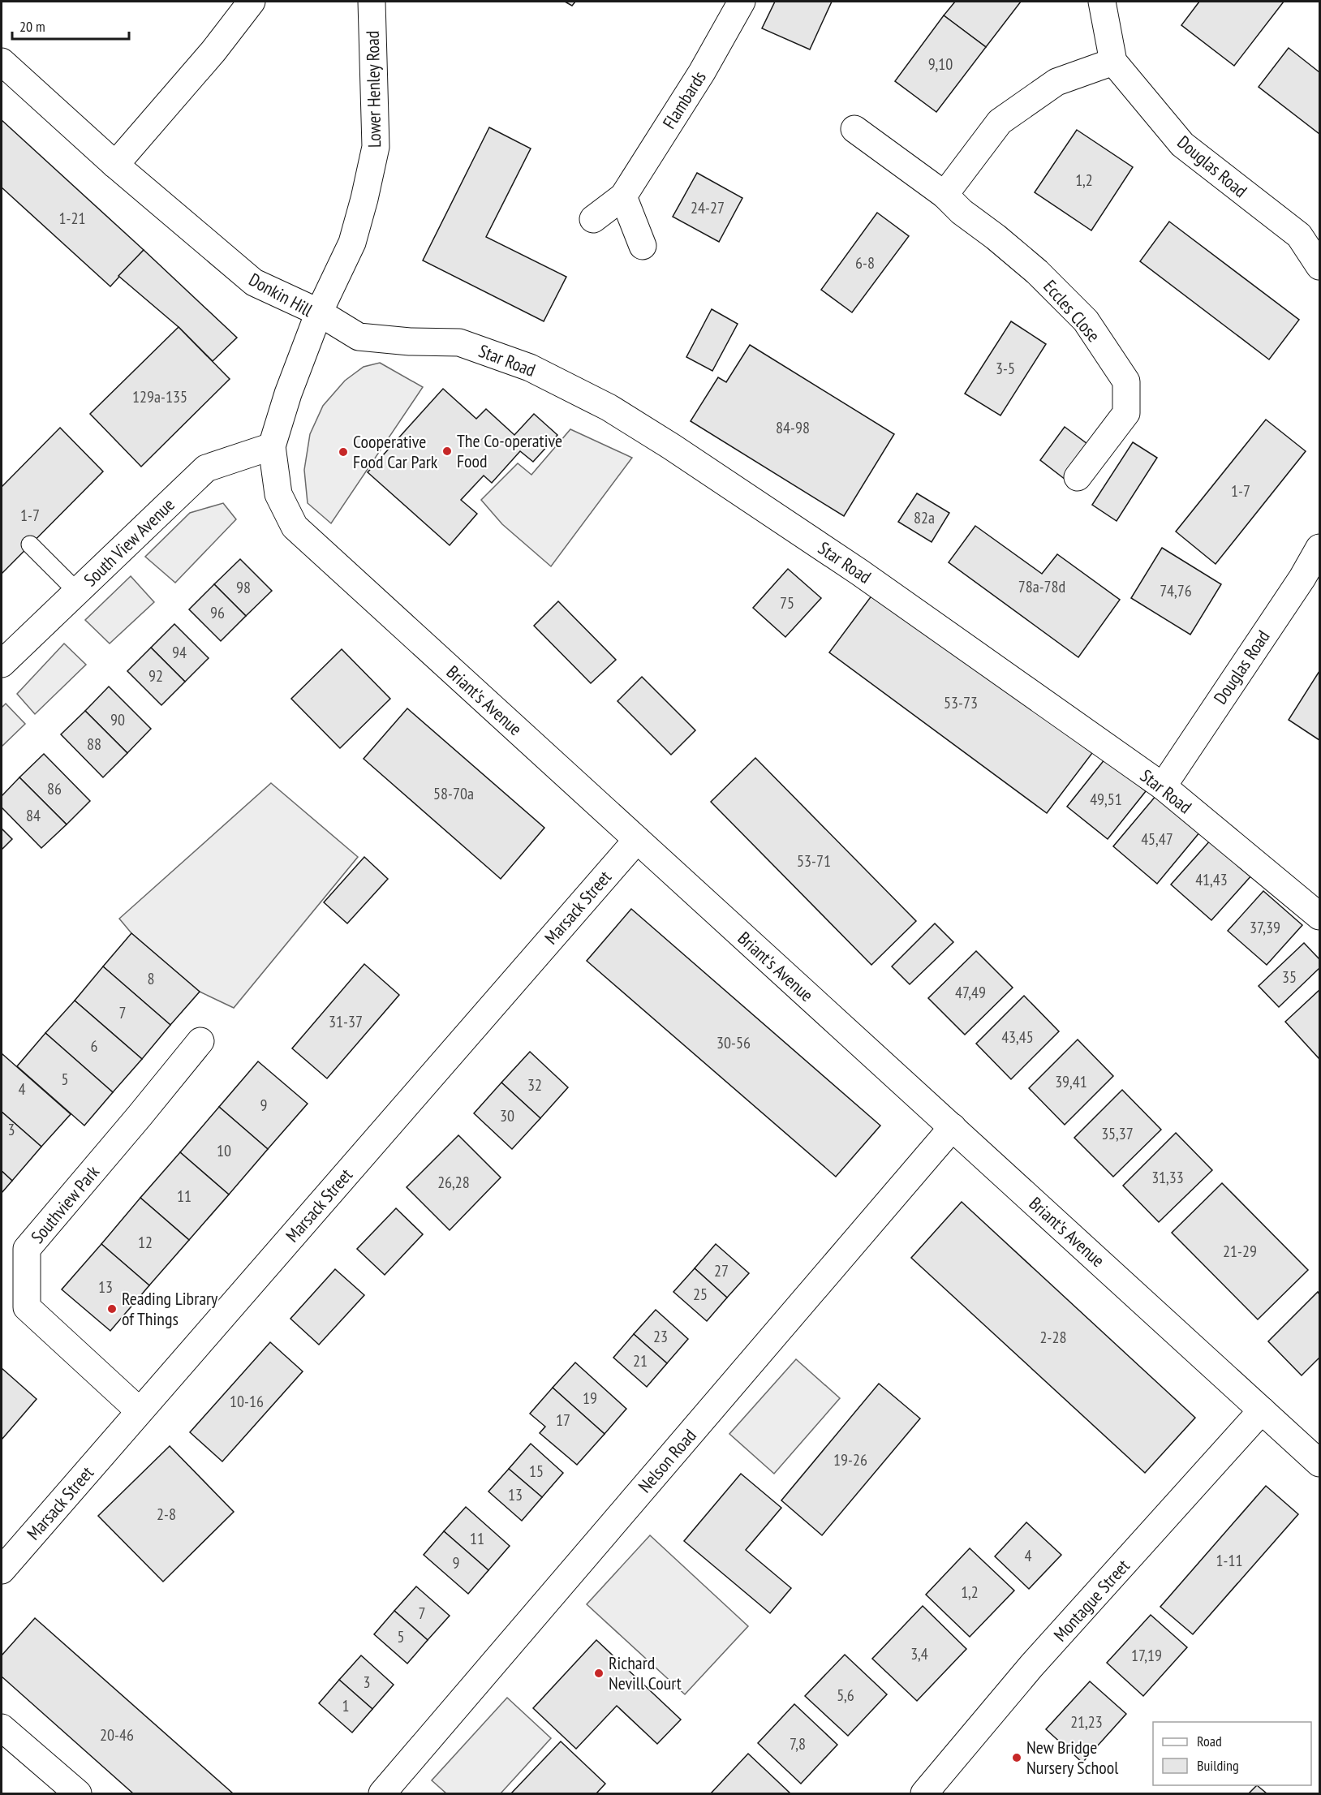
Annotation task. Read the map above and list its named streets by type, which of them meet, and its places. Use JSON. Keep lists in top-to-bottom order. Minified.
{"streets":{"street":["Lower Henley Road","Flambards","Douglas Road","Donkin Hill","Eccles Close","Star Road","South View Avenue","Briant's Avenue","Marsack Street","Southview Park","Nelson Road","Montague Street"]},"crossings":[["Lower Henley Road","Donkin Hill"],["Lower Henley Road","Star Road"],["Douglas Road","Star Road"],["Donkin Hill","Star Road"],["Donkin Hill","South View Avenue"],["Donkin Hill","Briant's Avenue"],["South View Avenue","Briant's Avenue"],["Briant's Avenue","Marsack Street"],["Briant's Avenue","Nelson Road"],["Briant's Avenue","Montague Street"],["Marsack Street","Southview Park"]],"places":["The Co-operative Food","Cooperative Food Car Park","Reading Library of Things","Richard Nevill Court","New Bridge Nursery School"],"house_numbers":["9,10","1,2","24-27","1-21","6-8","3-5","129a-135","84-98","1-7","1-7","82a","78a-78d","98","74,76","75","96","94","92","53-73","90","88","86","58-70a","49,51","84","45,47","53-71","41,43","37,39","35","8","47,49","7","31-37","43,45","30-56","6","5","39,41","32","4","9","30","3","35,37","10","31,33","26,28","11","12","21-29","27","13","25","23","2-28","21","19","10-16","17","19-26","15","13","2-8","11","4","1-11","9","1,2","7","5","3,4","17,19","3","5,6","1","21,23","20-46","7,8"],"legend":["Road","Building"],"scale_bar":"20 m"}
